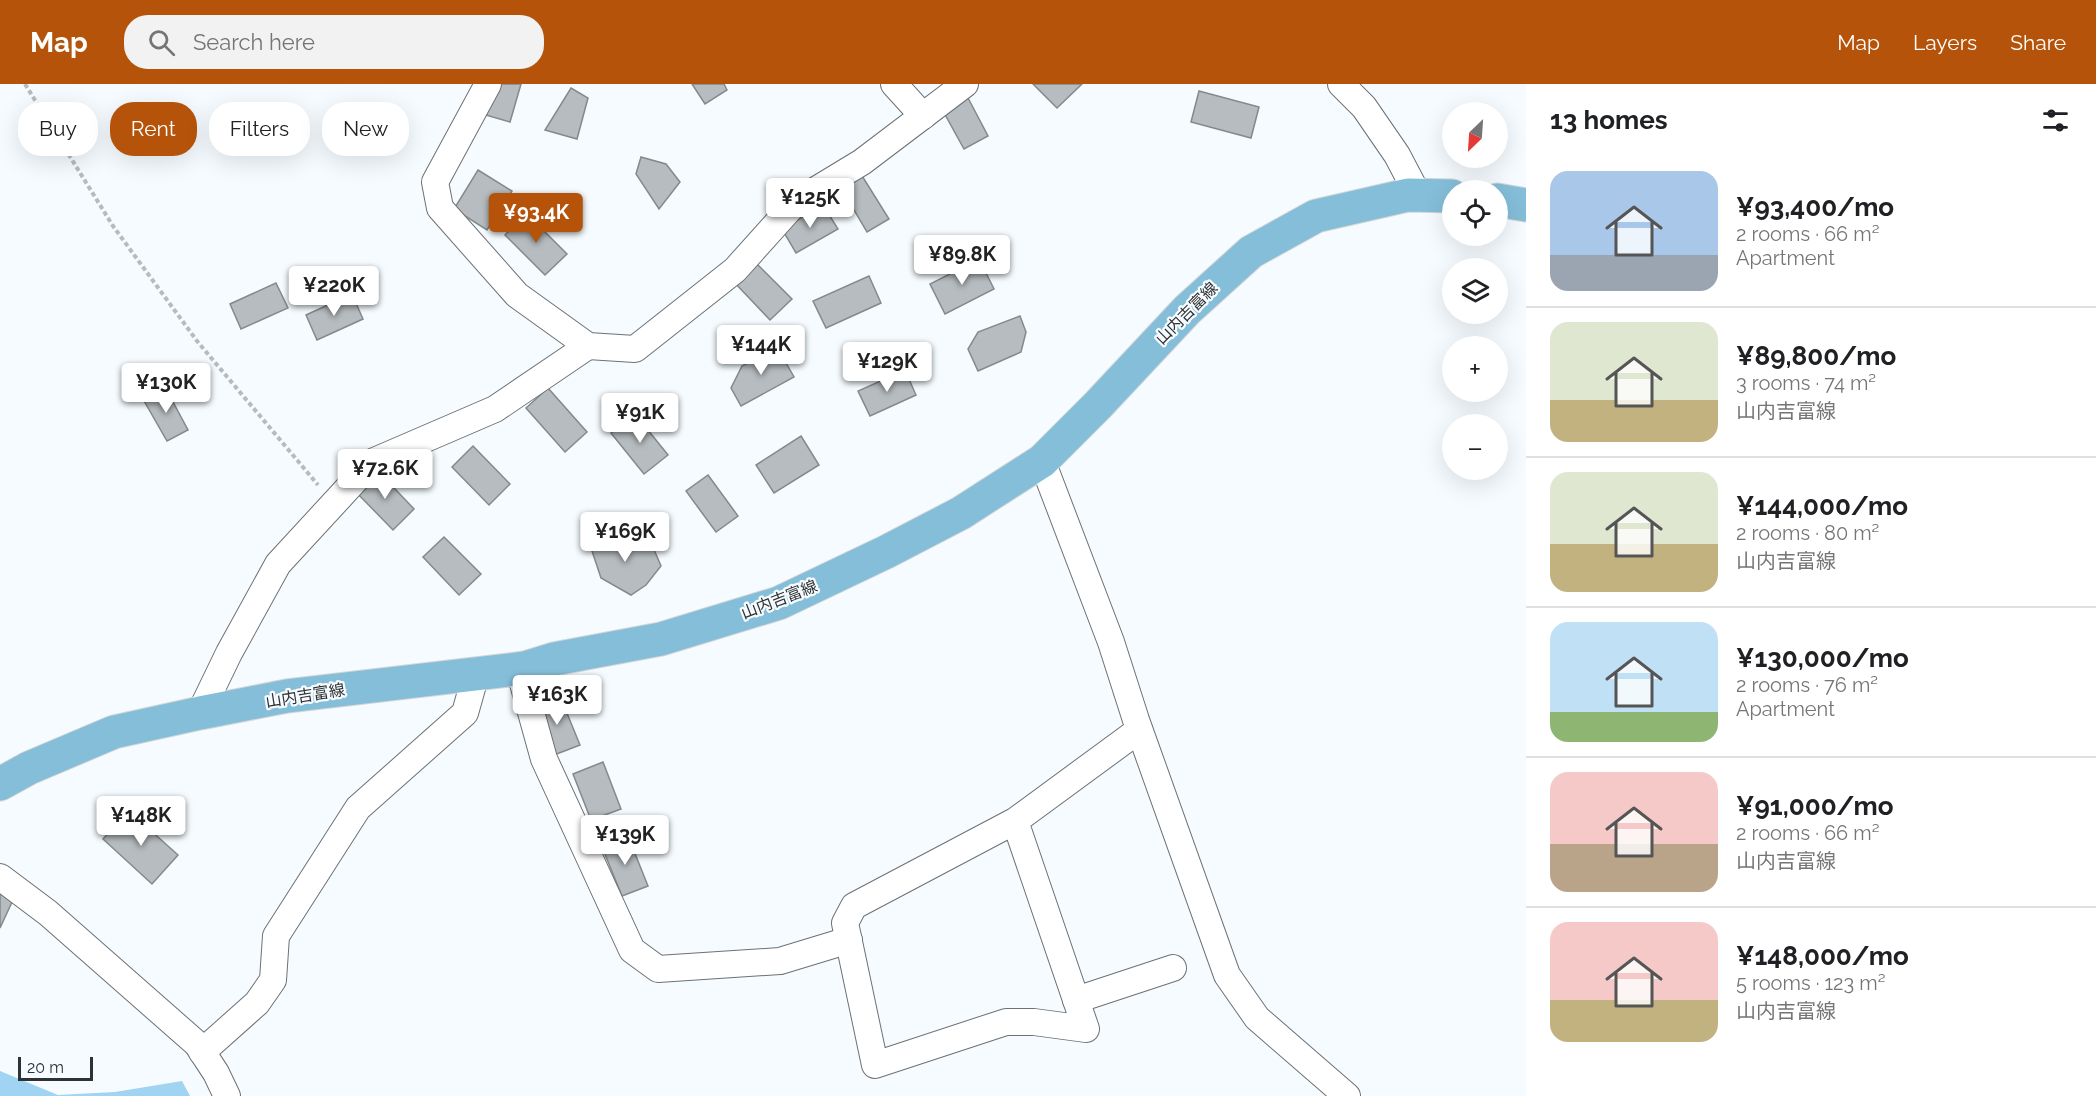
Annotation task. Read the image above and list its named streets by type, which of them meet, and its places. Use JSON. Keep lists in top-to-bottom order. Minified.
{"streets":{"main road":["山内吉富線"]},"scale_bar":"20 m","north":"bottom left","page":{"header":"Map","search":"Search here","nav":["Map","Layers","Share"],"heading":"13 homes","map_buttons":["+","−"],"chip":["Buy","Rent","Filters","New"],"list":[{"name":"¥93,400/mo","note":"2 rooms · 66 m² · Apartment"},{"name":"¥89,800/mo","note":"3 rooms · 74 m² · 山内吉富線"},{"name":"¥144,000/mo","note":"2 rooms · 80 m² · 山内吉富線"},{"name":"¥130,000/mo","note":"2 rooms · 76 m² · Apartment"},{"name":"¥91,000/mo","note":"2 rooms · 66 m² · 山内吉富線"},{"name":"¥148,000/mo","note":"5 rooms · 123 m² · 山内吉富線"}],"price":["¥125K","¥93.4K","¥89.8K","¥220K","¥144K","¥129K","¥130K","¥91K","¥72.6K","¥169K","¥163K","¥148K","¥139K"],"scale":"20 m"}}
